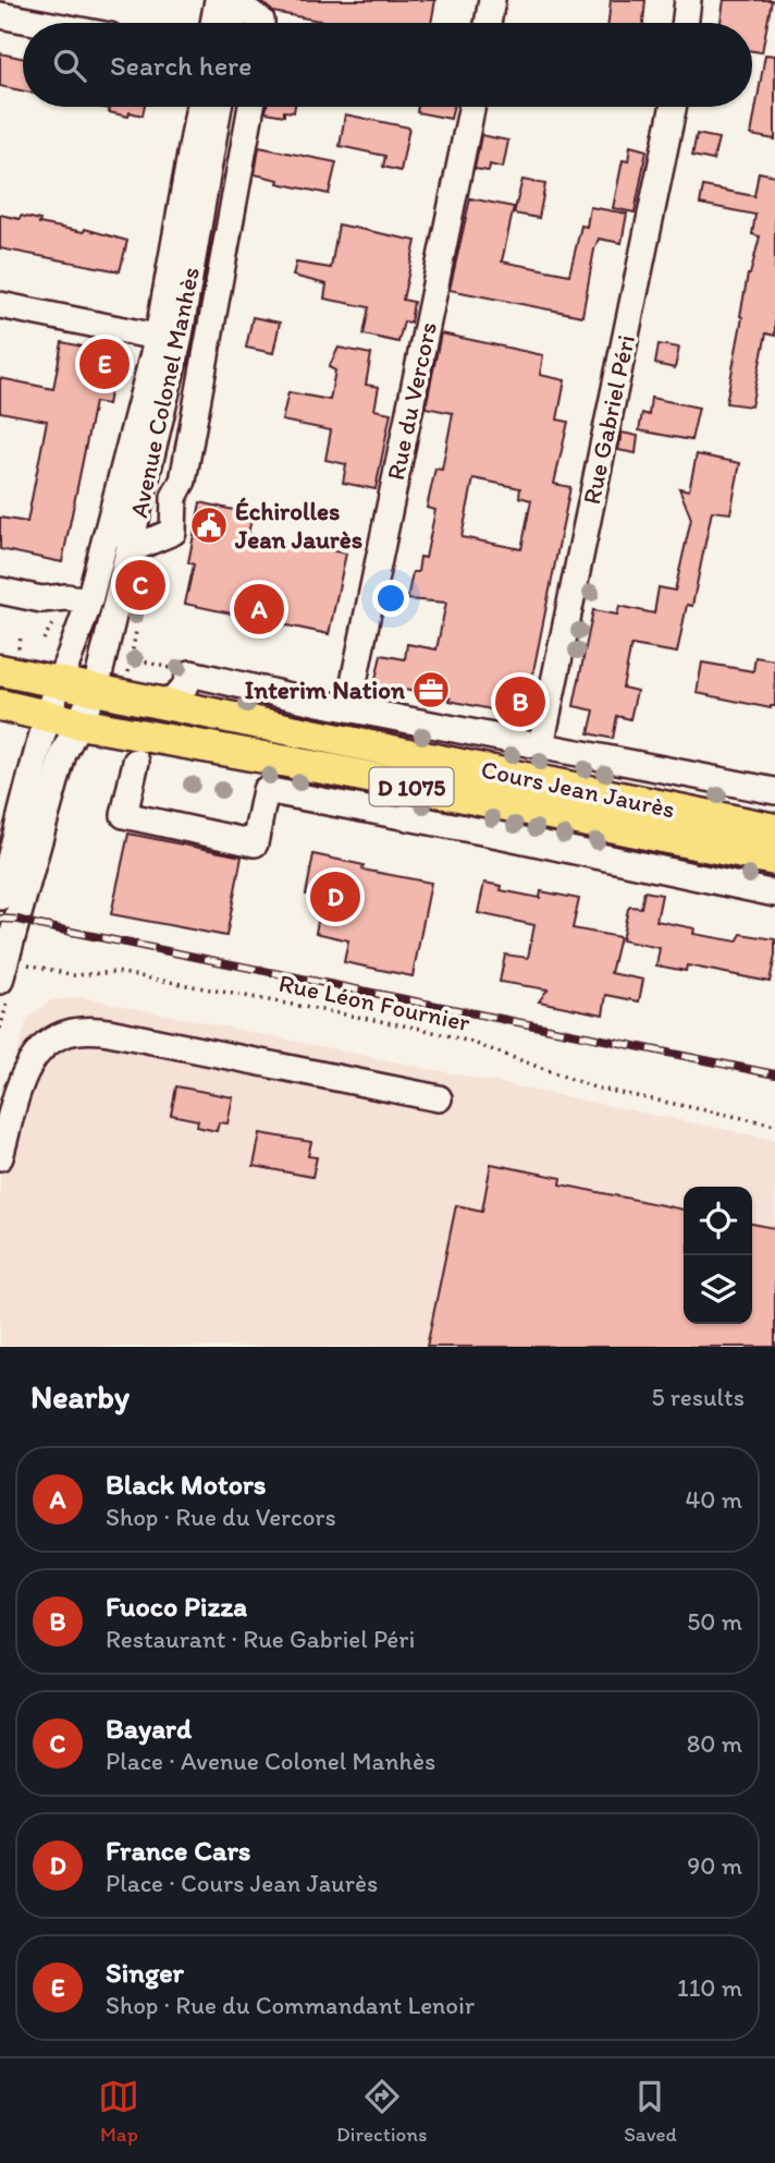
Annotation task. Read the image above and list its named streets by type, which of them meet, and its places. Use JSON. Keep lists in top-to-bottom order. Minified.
{"streets":{"main road":["D 1075","Cours Jean Jaurès"],"street":["Avenue Colonel Manhès","Rue du Vercors","Rue Gabriel Péri"],"path":["Rue Léon Fournier"]},"crossings":[["Avenue Colonel Manhès","Cours Jean Jaurès"],["Avenue Colonel Manhès","Rue Léon Fournier"],["Rue du Vercors","Cours Jean Jaurès"],["Rue Gabriel Péri","Cours Jean Jaurès"]],"places":{"public building":["Échirolles Jean Jaurès"],"office":["Interim Nation"]},"page":{"search":"Search here","pins":["E","C","A","B","D"],"heading":["Nearby","5 results"],"list":[{"mark":"A","name":"Black Motors","note":"Shop · Rue du Vercors","value":"40 m"},{"mark":"B","name":"Fuoco Pizza","note":"Restaurant · Rue Gabriel Péri","value":"50 m"},{"mark":"C","name":"Bayard","note":"Place · Avenue Colonel Manhès","value":"80 m"},{"mark":"D","name":"France Cars","note":"Place · Cours Jean Jaurès","value":"90 m"},{"mark":"E","name":"Singer","note":"Shop · Rue du Commandant Lenoir","value":"110 m"}],"nav":["Map","Directions","Saved"]}}
